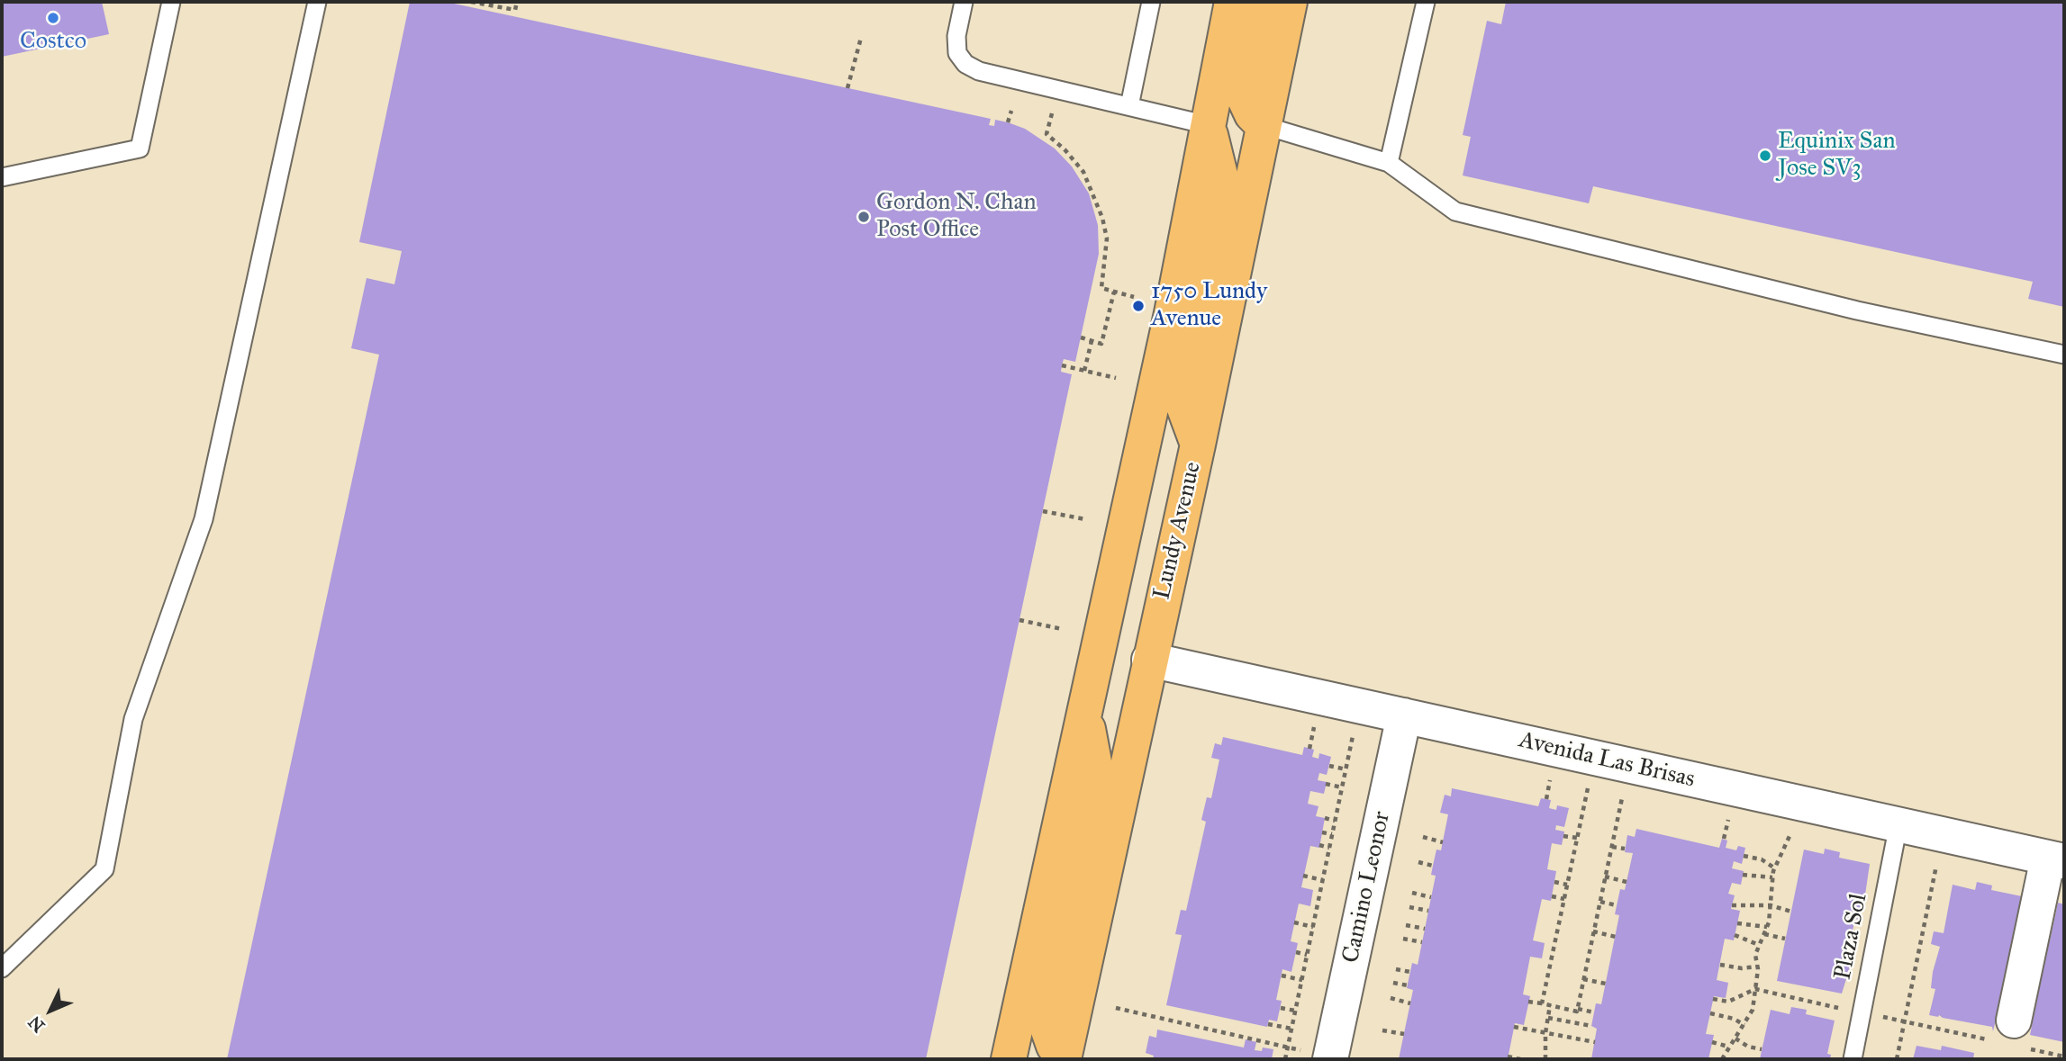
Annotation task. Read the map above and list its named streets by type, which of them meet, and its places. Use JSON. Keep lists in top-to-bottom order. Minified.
{"streets":{"main road":["Lundy Avenue"],"street":["Avenida Las Brisas","Camino Leonor"],"lane":["Plaza Sol"]},"crossings":[["Lundy Avenue","Avenida Las Brisas"],["Avenida Las Brisas","Camino Leonor"],["Avenida Las Brisas","Plaza Sol"]],"places":["Costco","Equinix San Jose SV3","Gordon N. Chan Post Office","1750 Lundy Avenue"],"north":"bottom left"}
